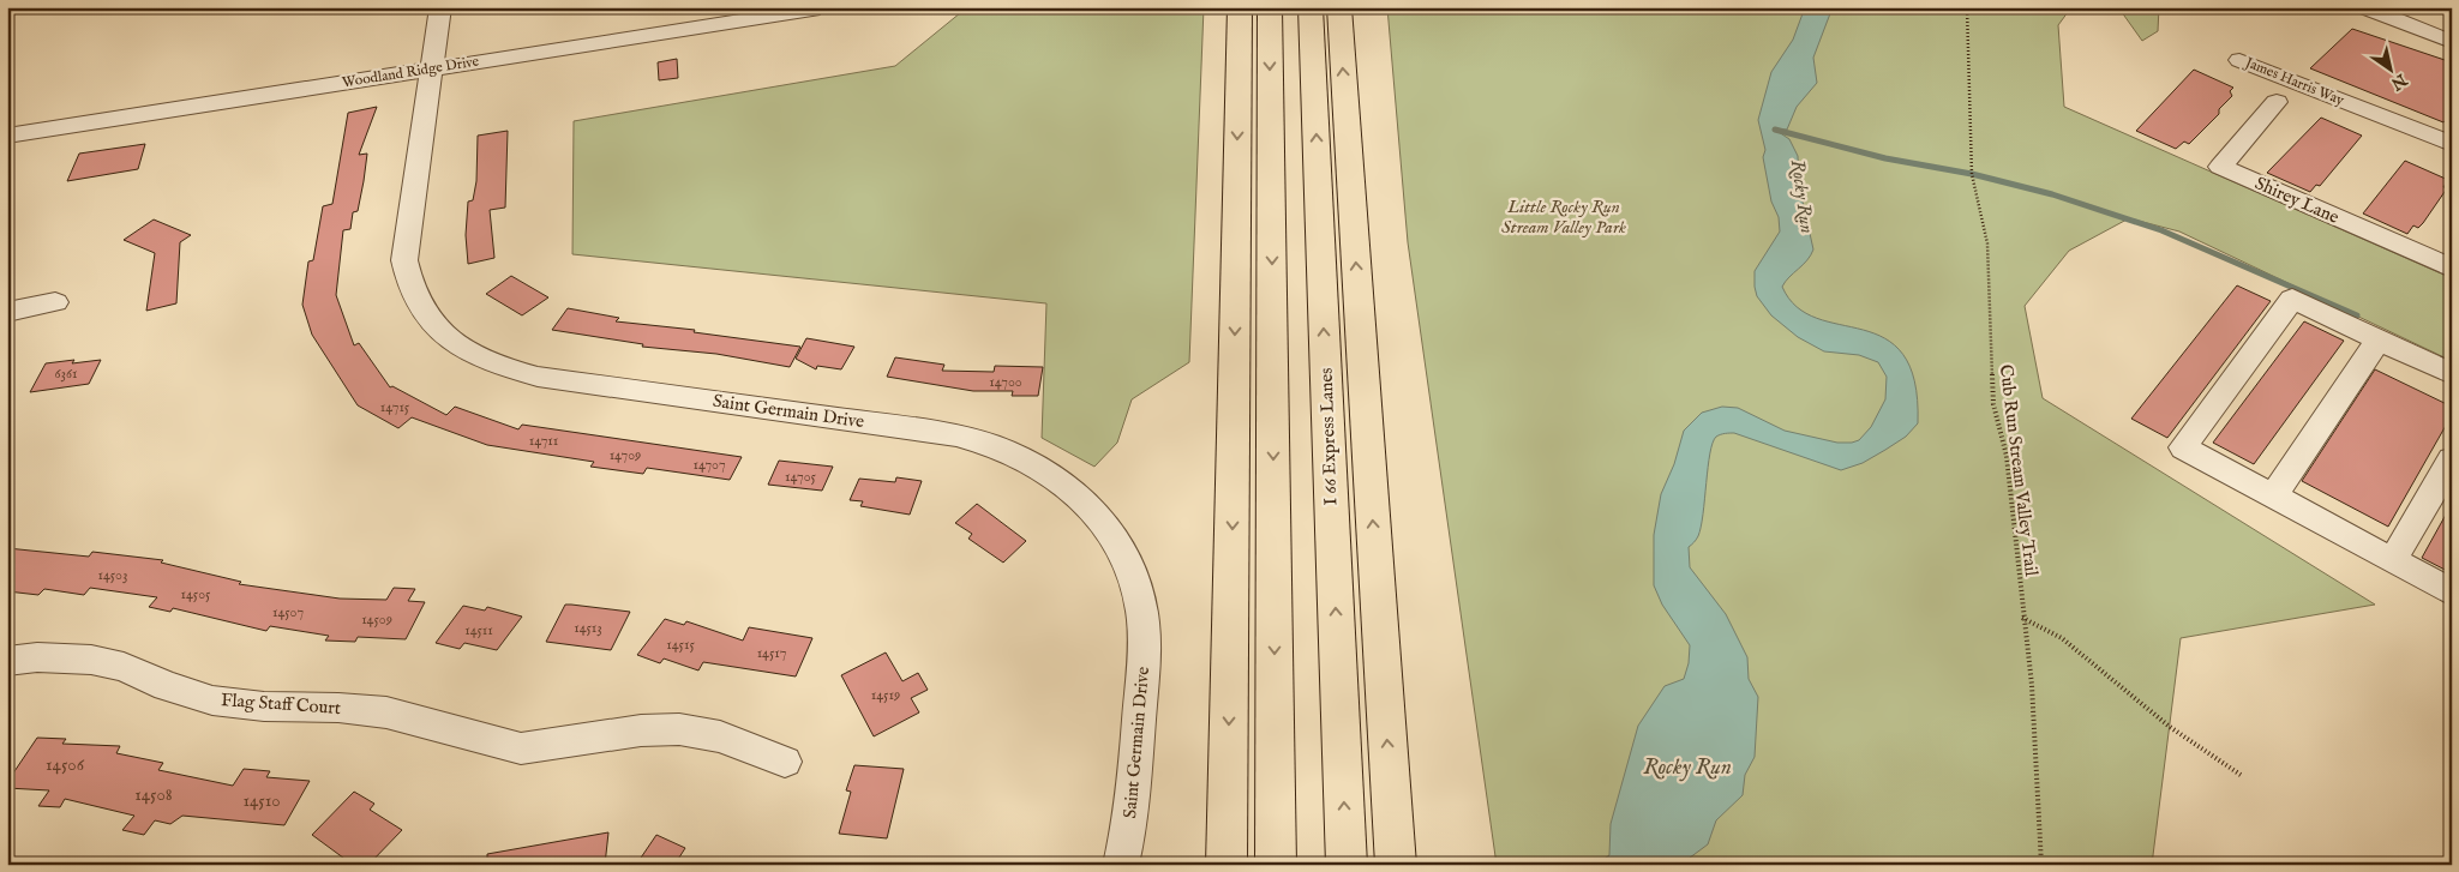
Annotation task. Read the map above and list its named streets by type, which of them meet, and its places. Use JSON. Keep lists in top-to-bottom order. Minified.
{"streets":{"highway":["I 66 Express Lanes"],"street":["Woodland Ridge Drive","James Harris Way","Shirey Lane","Saint Germain Drive","Flag Staff Court"],"path":["Cub Run Stream Valley Trail"]},"crossings":[["Woodland Ridge Drive","Saint Germain Drive"]],"water":["Rocky Run"],"parks":["Little Rocky Run Stream Valley Park"],"house_numbers":["6361","14700","14715","14711","14709","14707","14705","14503","14505","14507","14509","14513","14511","14515","14517","14519","14506","14508","14510"],"north":"bottom right"}
